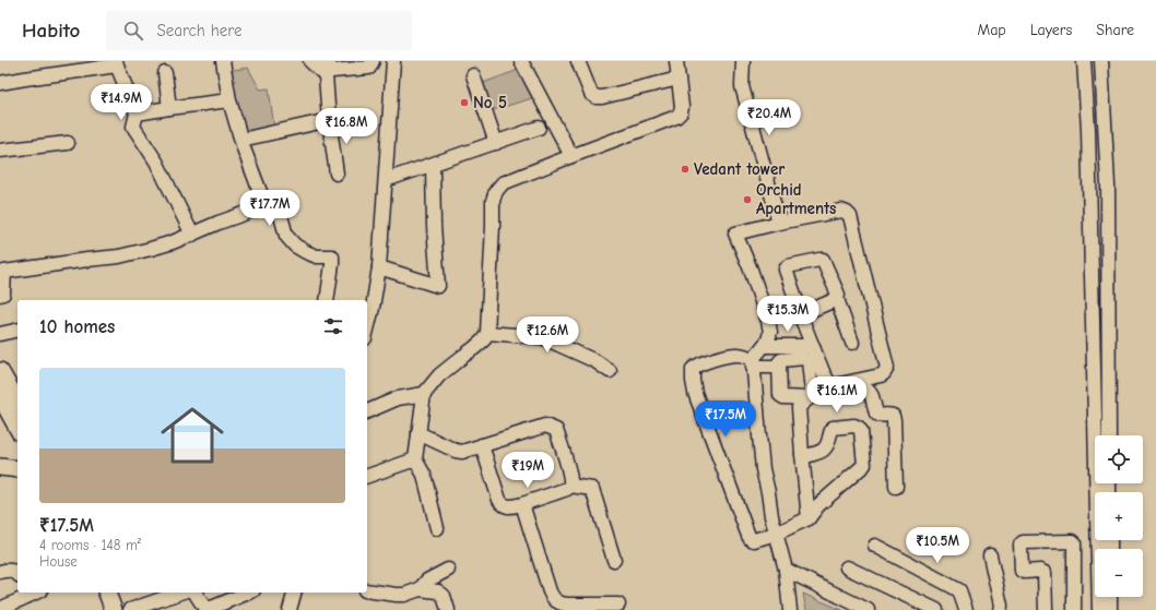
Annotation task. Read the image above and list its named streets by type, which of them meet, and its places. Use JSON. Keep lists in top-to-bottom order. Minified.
{"places":["No 5","Vedant tower","Orchid Apartments"],"page":{"header":"Habito","search":"Search here","nav":["Map","Layers","Share"],"price":["₹14.9M","₹20.4M","₹16.8M","₹17.7M","₹15.3M","₹12.6M","₹16.1M","₹17.5M","₹19M","₹10.5M"],"heading":"10 homes","list":[{"name":"₹17.5M","note":"4 rooms · 148 m² · House"}],"map_buttons":["+","−"]}}
